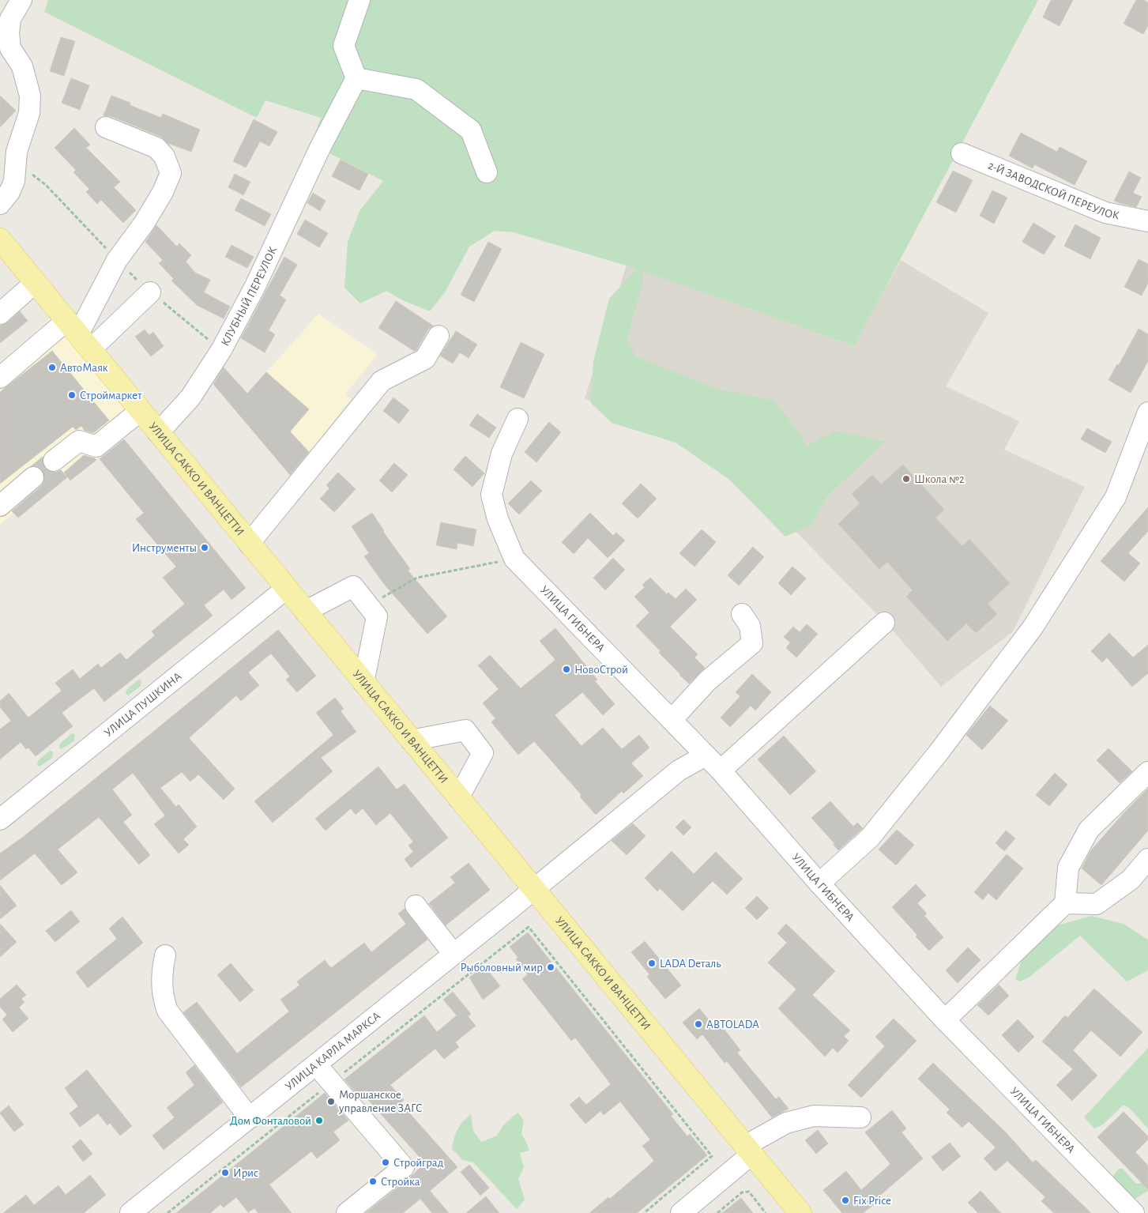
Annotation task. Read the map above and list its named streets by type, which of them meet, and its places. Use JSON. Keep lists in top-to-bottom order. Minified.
{"streets":{"main road":["УЛИЦА САККО И ВАНЦЕТТИ"],"street":["2-Й ЗАВОДСКОЙ ПЕРЕУЛОК","КЛУБНЫЙ ПЕРЕУЛОК","УЛИЦА ГИБНЕРА","УЛИЦА ПУШКИНА","УЛИЦА КАРЛА МАРКСА"]},"crossings":[["КЛУБНЫЙ ПЕРЕУЛОК","УЛИЦА САККО И ВАНЦЕТТИ"],["УЛИЦА САККО И ВАНЦЕТТИ","УЛИЦА ПУШКИНА"],["УЛИЦА САККО И ВАНЦЕТТИ","УЛИЦА КАРЛА МАРКСА"],["УЛИЦА ГИБНЕРА","УЛИЦА КАРЛА МАРКСА"]],"places":["АвтоМаяк","Строймаркет","Школа №2","Инструменты","НовоСтрой","LADA Dеталь","Рыболовный мир","АВТОLADA","Моршанское управление ЗАГС","Дом Фонталовой","Стройград","Ирис","Стройка","Fix Price"]}
